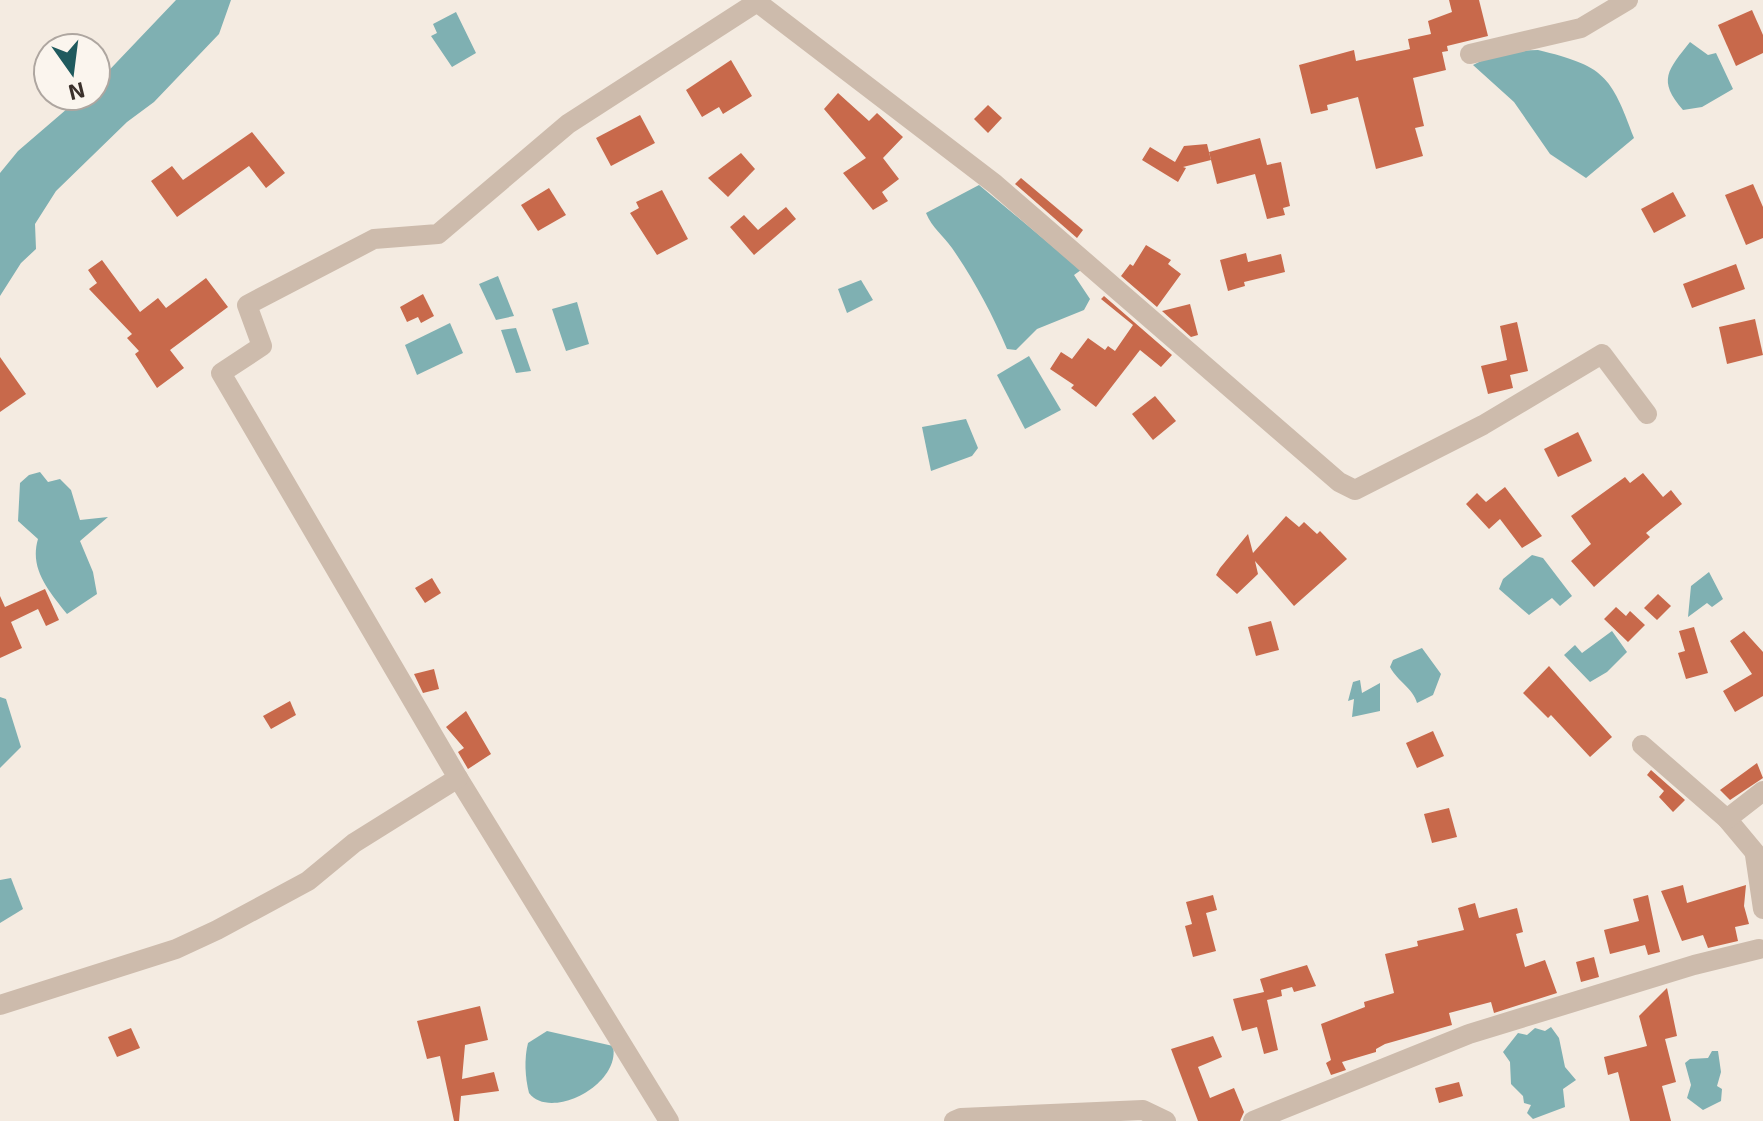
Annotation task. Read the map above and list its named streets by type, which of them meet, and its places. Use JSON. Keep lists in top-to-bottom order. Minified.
{"north":"bottom"}
